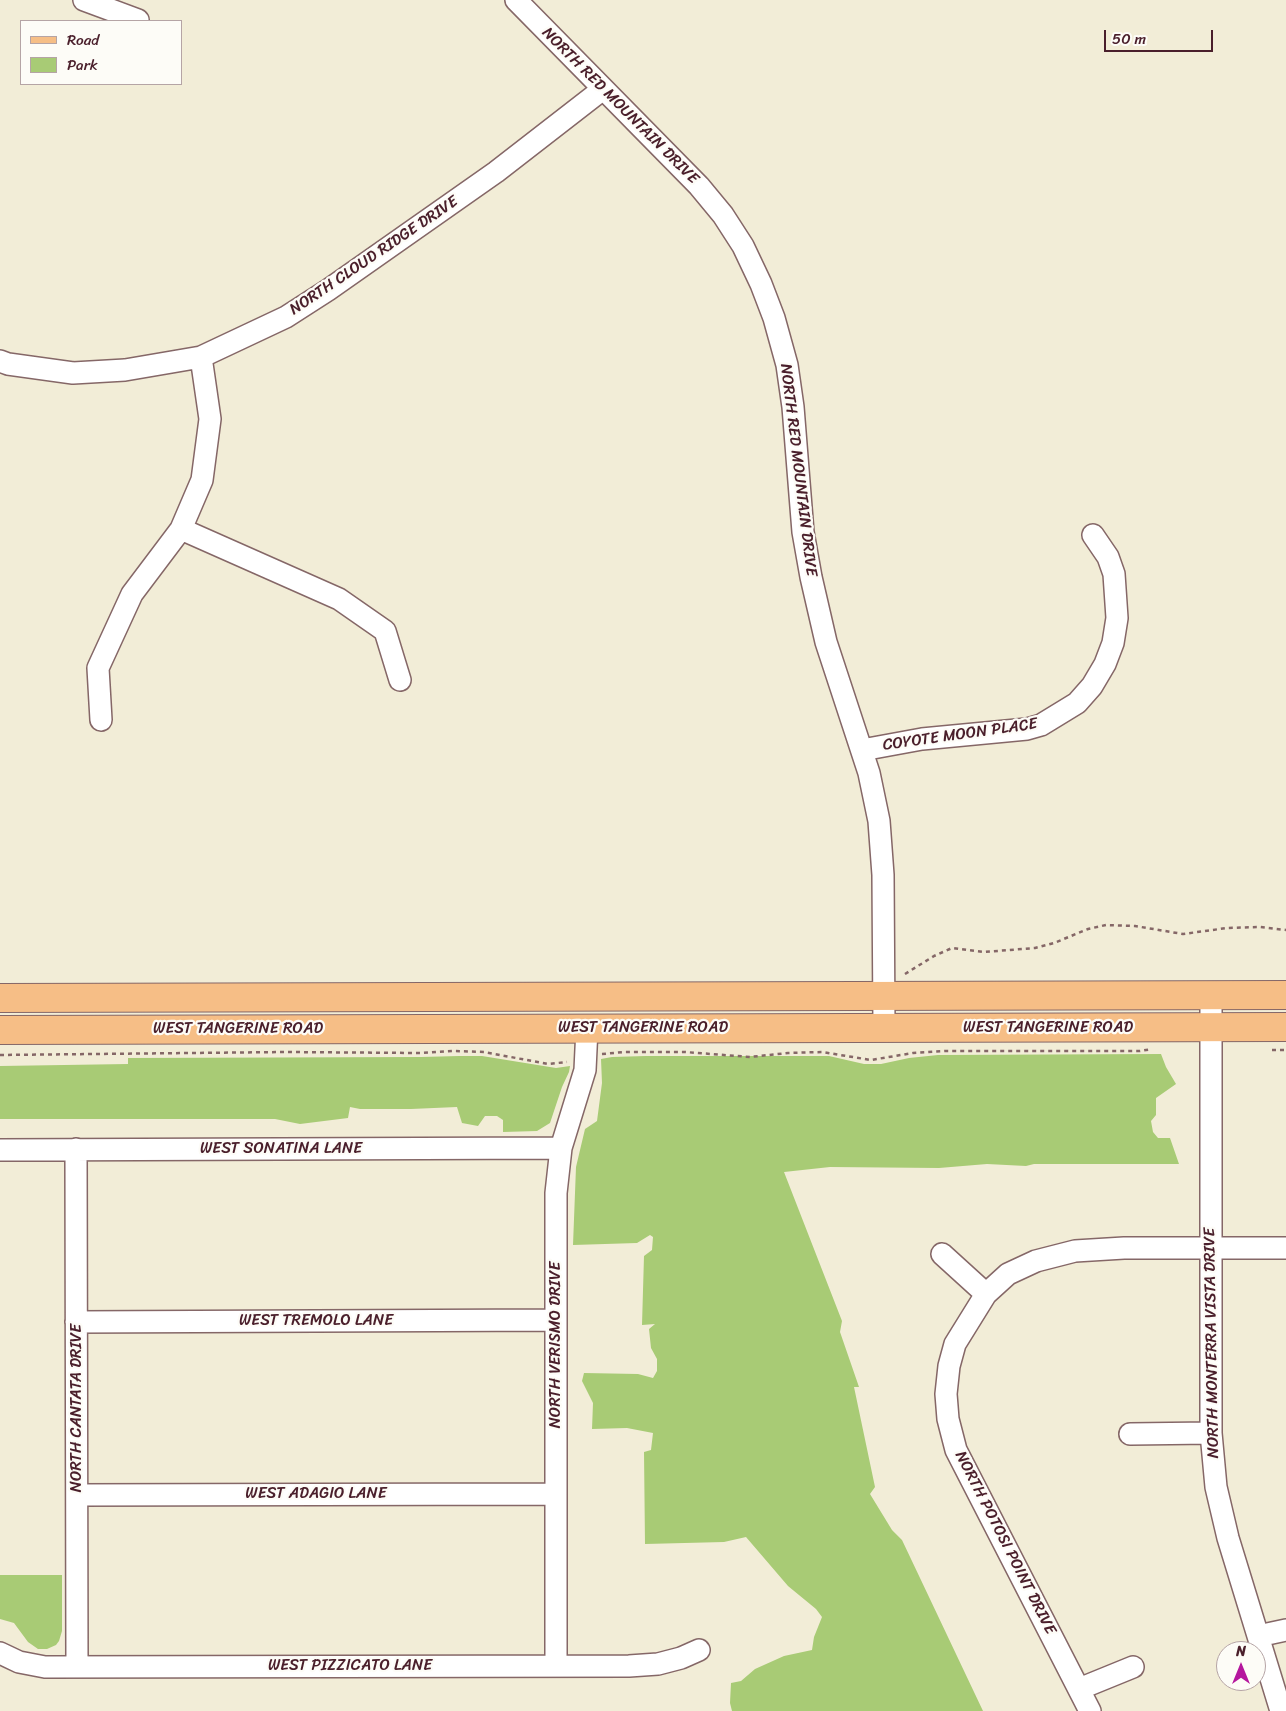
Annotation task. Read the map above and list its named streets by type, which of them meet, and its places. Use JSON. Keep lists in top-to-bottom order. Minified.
{"streets":{"main road":["WEST TANGERINE ROAD"],"street":["NORTH RED MOUNTAIN DRIVE","NORTH CLOUD RIDGE DRIVE","COYOTE MOON PLACE","WEST SONATINA LANE","WEST TREMOLO LANE","NORTH MONTERRA VISTA DRIVE","NORTH VERISMO DRIVE","NORTH CANTATA DRIVE","WEST ADAGIO LANE","NORTH POTOSI POINT DRIVE","WEST PIZZICATO LANE"]},"crossings":[["NORTH RED MOUNTAIN DRIVE","NORTH CLOUD RIDGE DRIVE"],["NORTH RED MOUNTAIN DRIVE","COYOTE MOON PLACE"],["NORTH RED MOUNTAIN DRIVE","WEST TANGERINE ROAD"],["WEST TANGERINE ROAD","NORTH MONTERRA VISTA DRIVE"],["WEST TANGERINE ROAD","NORTH VERISMO DRIVE"],["WEST SONATINA LANE","NORTH VERISMO DRIVE"],["WEST SONATINA LANE","NORTH CANTATA DRIVE"],["WEST TREMOLO LANE","NORTH VERISMO DRIVE"],["WEST TREMOLO LANE","NORTH CANTATA DRIVE"],["NORTH MONTERRA VISTA DRIVE","NORTH POTOSI POINT DRIVE"],["NORTH VERISMO DRIVE","WEST ADAGIO LANE"],["NORTH VERISMO DRIVE","WEST PIZZICATO LANE"],["NORTH CANTATA DRIVE","WEST ADAGIO LANE"],["NORTH CANTATA DRIVE","WEST PIZZICATO LANE"]],"legend":["Road","Park"],"scale_bar":"50 m","north":"top"}
